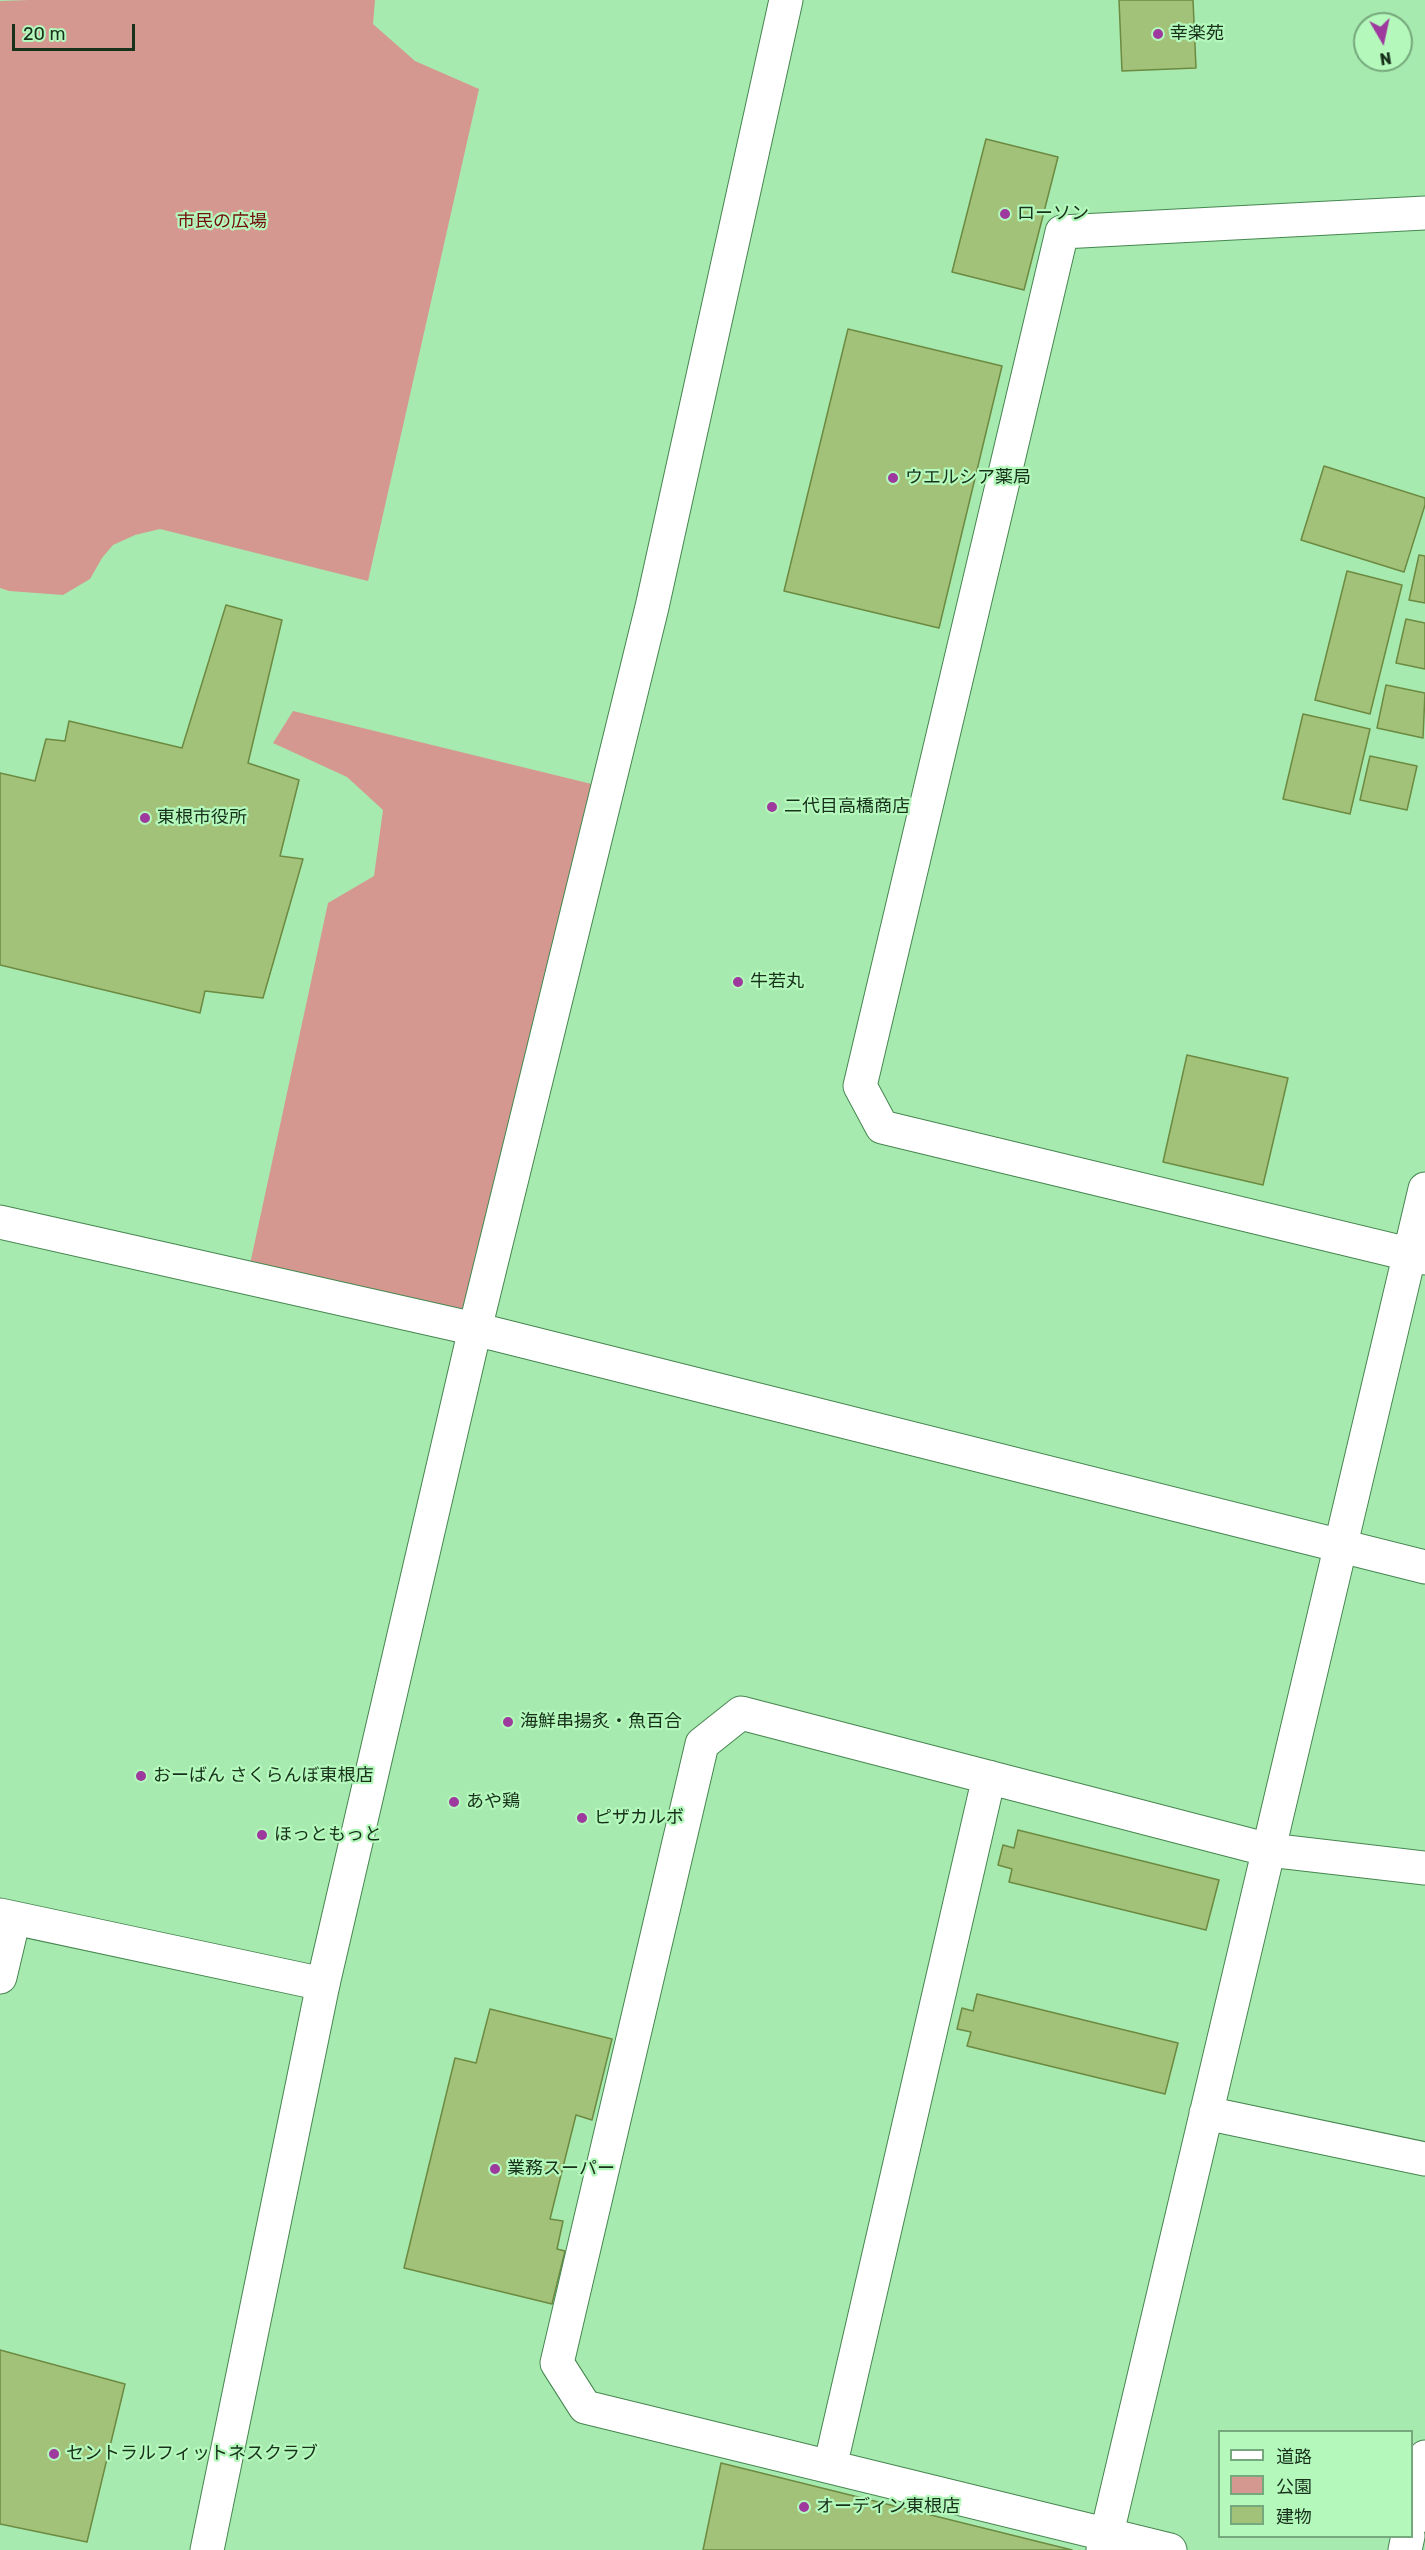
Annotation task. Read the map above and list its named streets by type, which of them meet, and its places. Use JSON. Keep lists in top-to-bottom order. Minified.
{"parks":["市民の広場"],"places":["幸楽苑","ローソン","ウエルシア薬局","二代目高橋商店","東根市役所","牛若丸","海鮮串揚炙・魚百合","おーばん さくらんぼ東根店","あや鶏","ピザカルボ","ほっともっと","業務スーパー","セントラルフィットネスクラブ","オーディン東根店"],"legend":["道路","公園","建物"],"scale_bar":"20 m","north":"bottom"}
